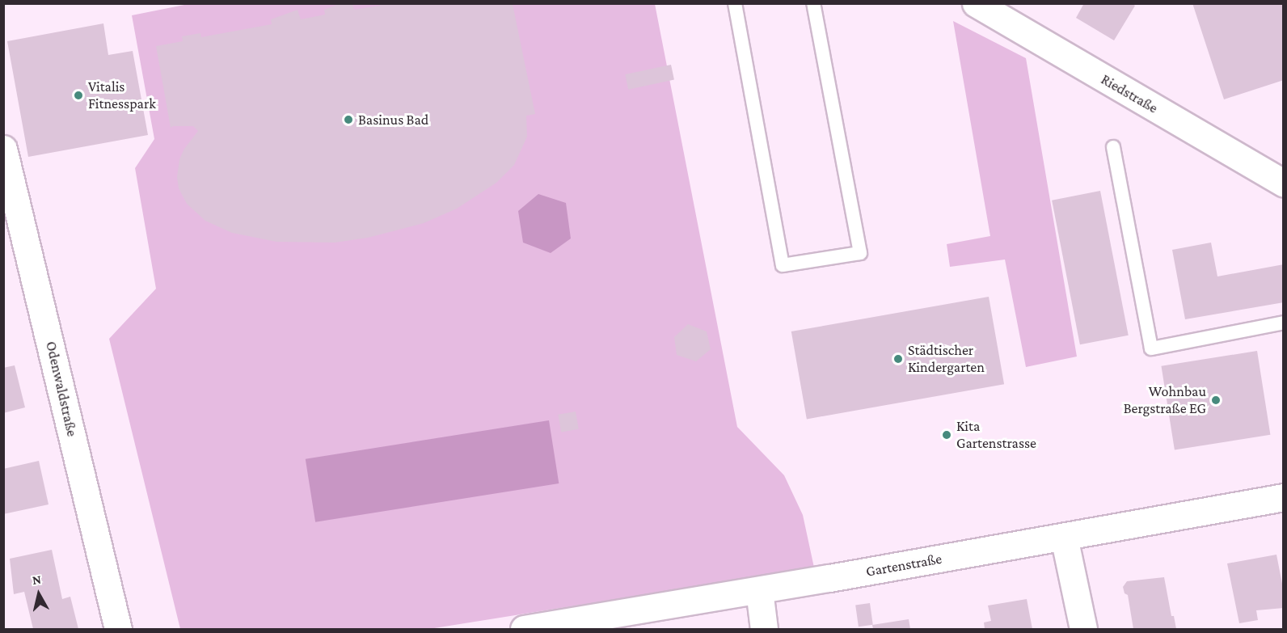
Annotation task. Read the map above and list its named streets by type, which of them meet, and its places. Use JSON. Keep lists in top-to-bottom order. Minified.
{"streets":{"street":["Riedstraße","Odenwaldstraße","Gartenstraße"]},"places":["Vitalis Fitnesspark","Basinus Bad","Städtischer Kindergarten","Wohnbau Bergstraße EG","Kita Gartenstrasse"],"north":"top"}
